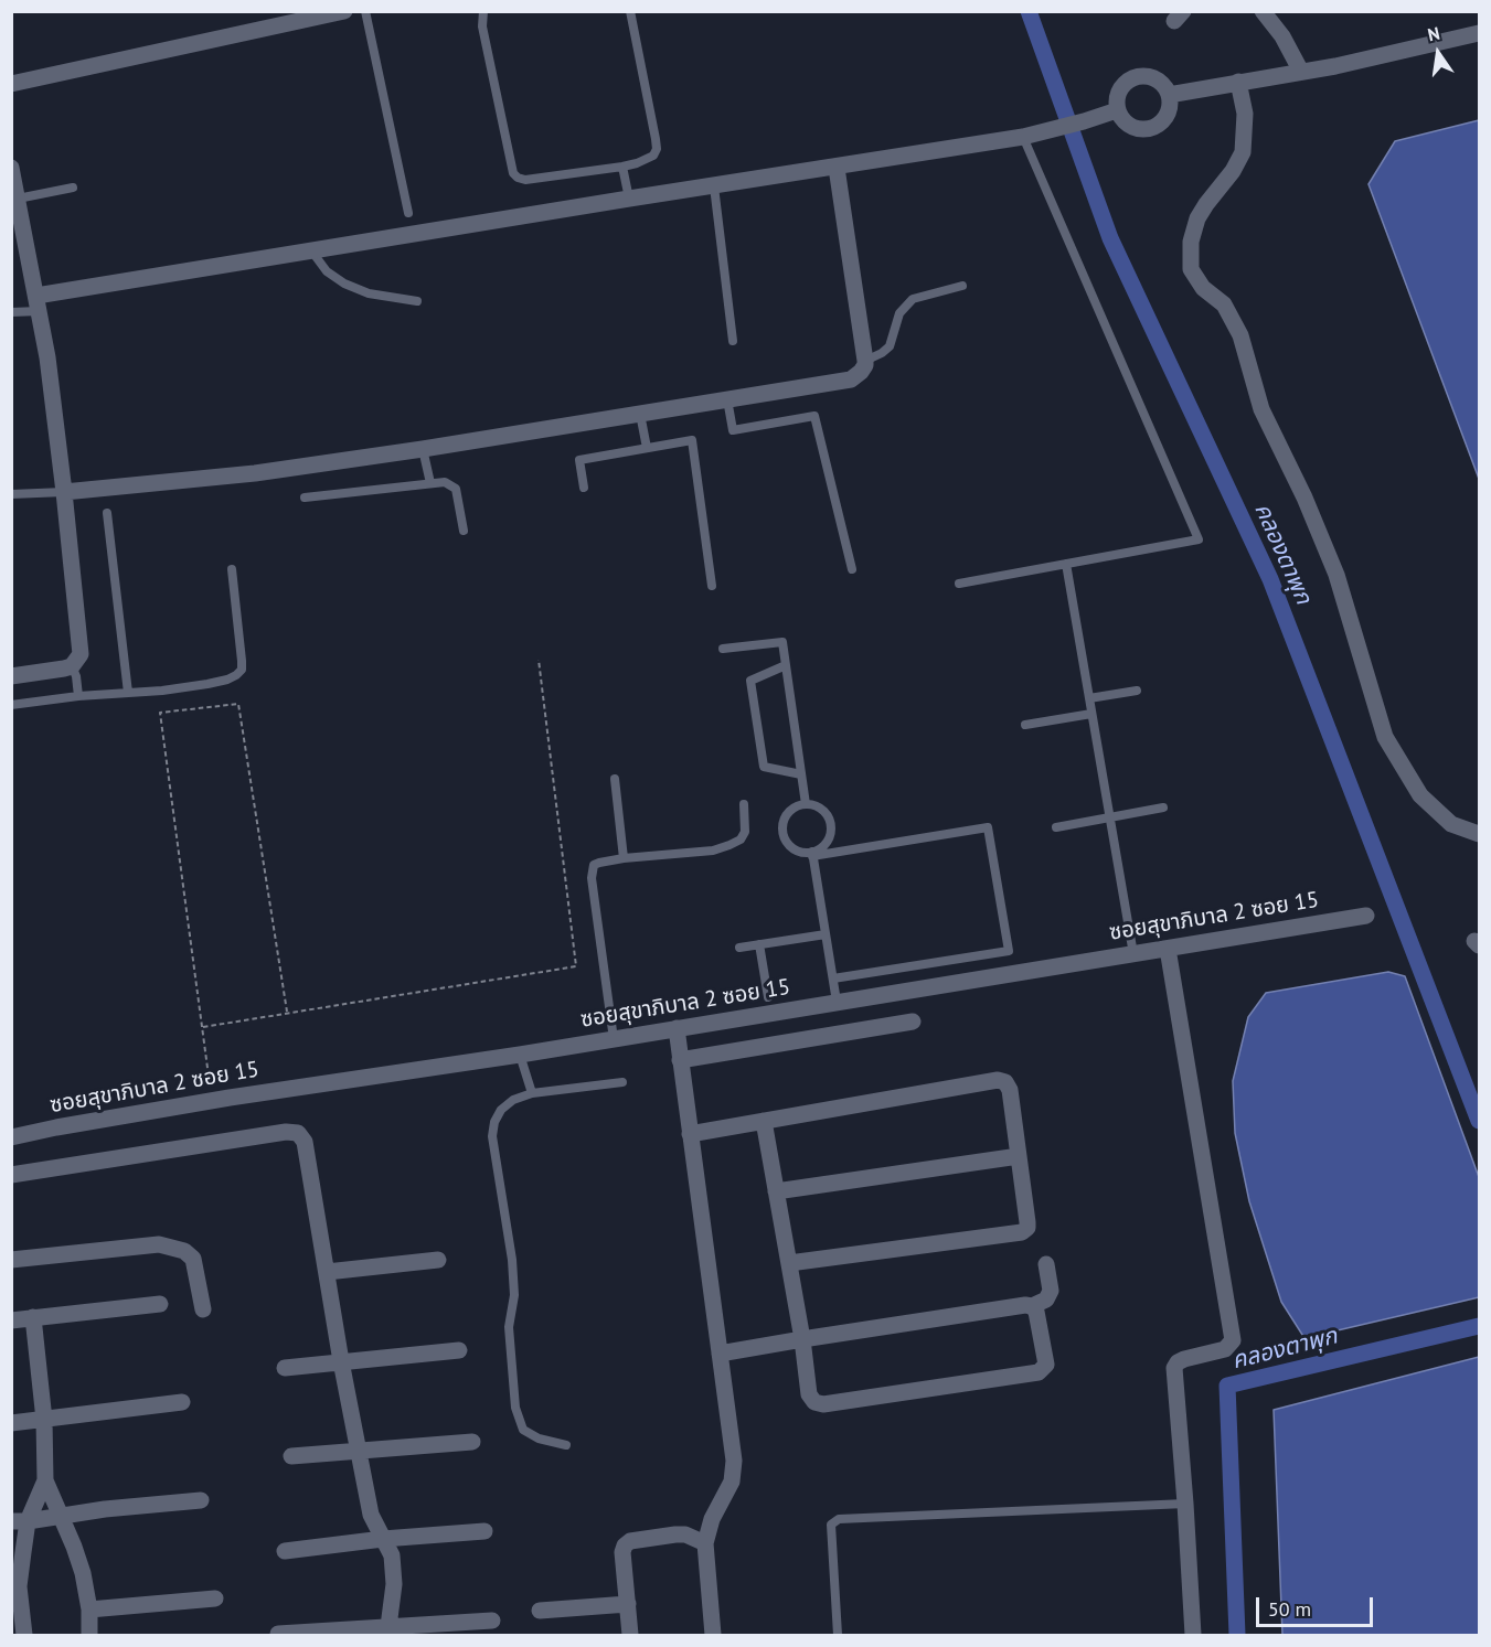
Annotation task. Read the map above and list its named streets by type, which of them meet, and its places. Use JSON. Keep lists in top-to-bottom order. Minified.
{"streets":{"street":["ซอยสุขาภิบาล 2 ซอย 15"]},"water":["คลองตาพุก"],"scale_bar":"50 m","north":"top"}
